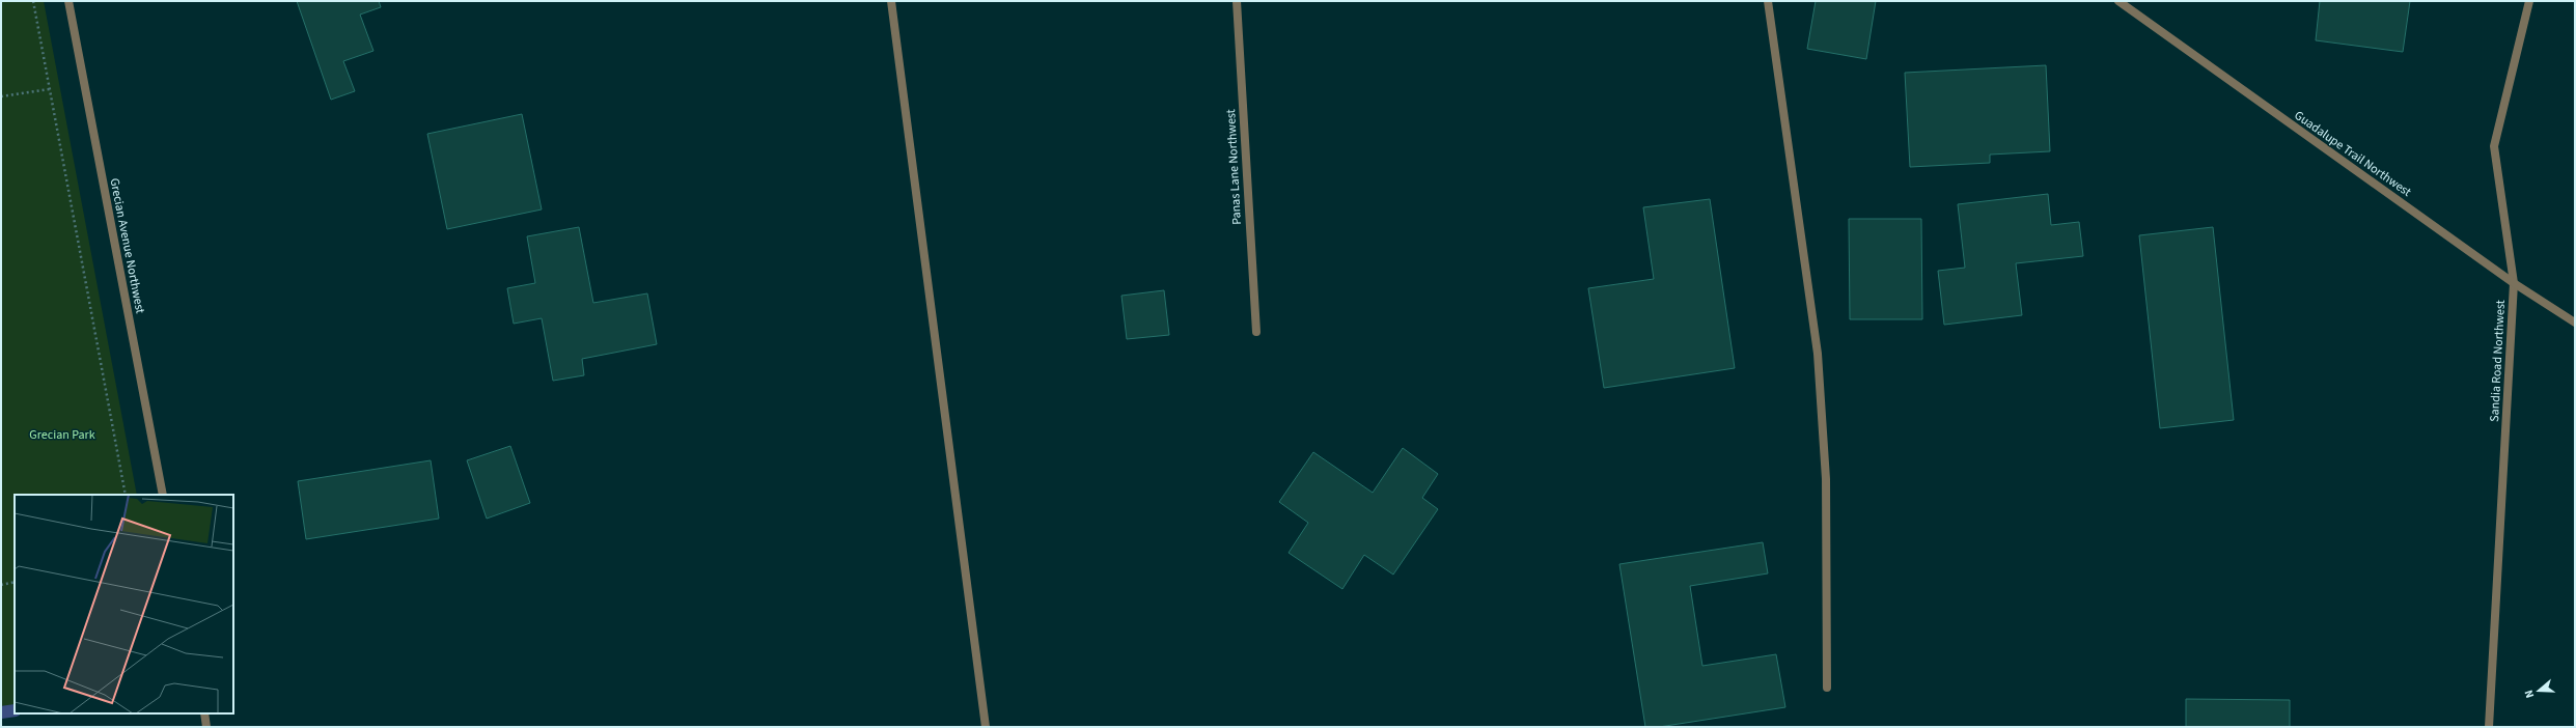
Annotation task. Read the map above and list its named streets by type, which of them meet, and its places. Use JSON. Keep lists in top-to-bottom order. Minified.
{"streets":{"street":["Guadalupe Trail Northwest","Panas Lane Northwest","Grecian Avenue Northwest","Sandia Road Northwest"]},"crossings":[["Guadalupe Trail Northwest","Sandia Road Northwest"]],"parks":["Grecian Park"],"north":"left"}
